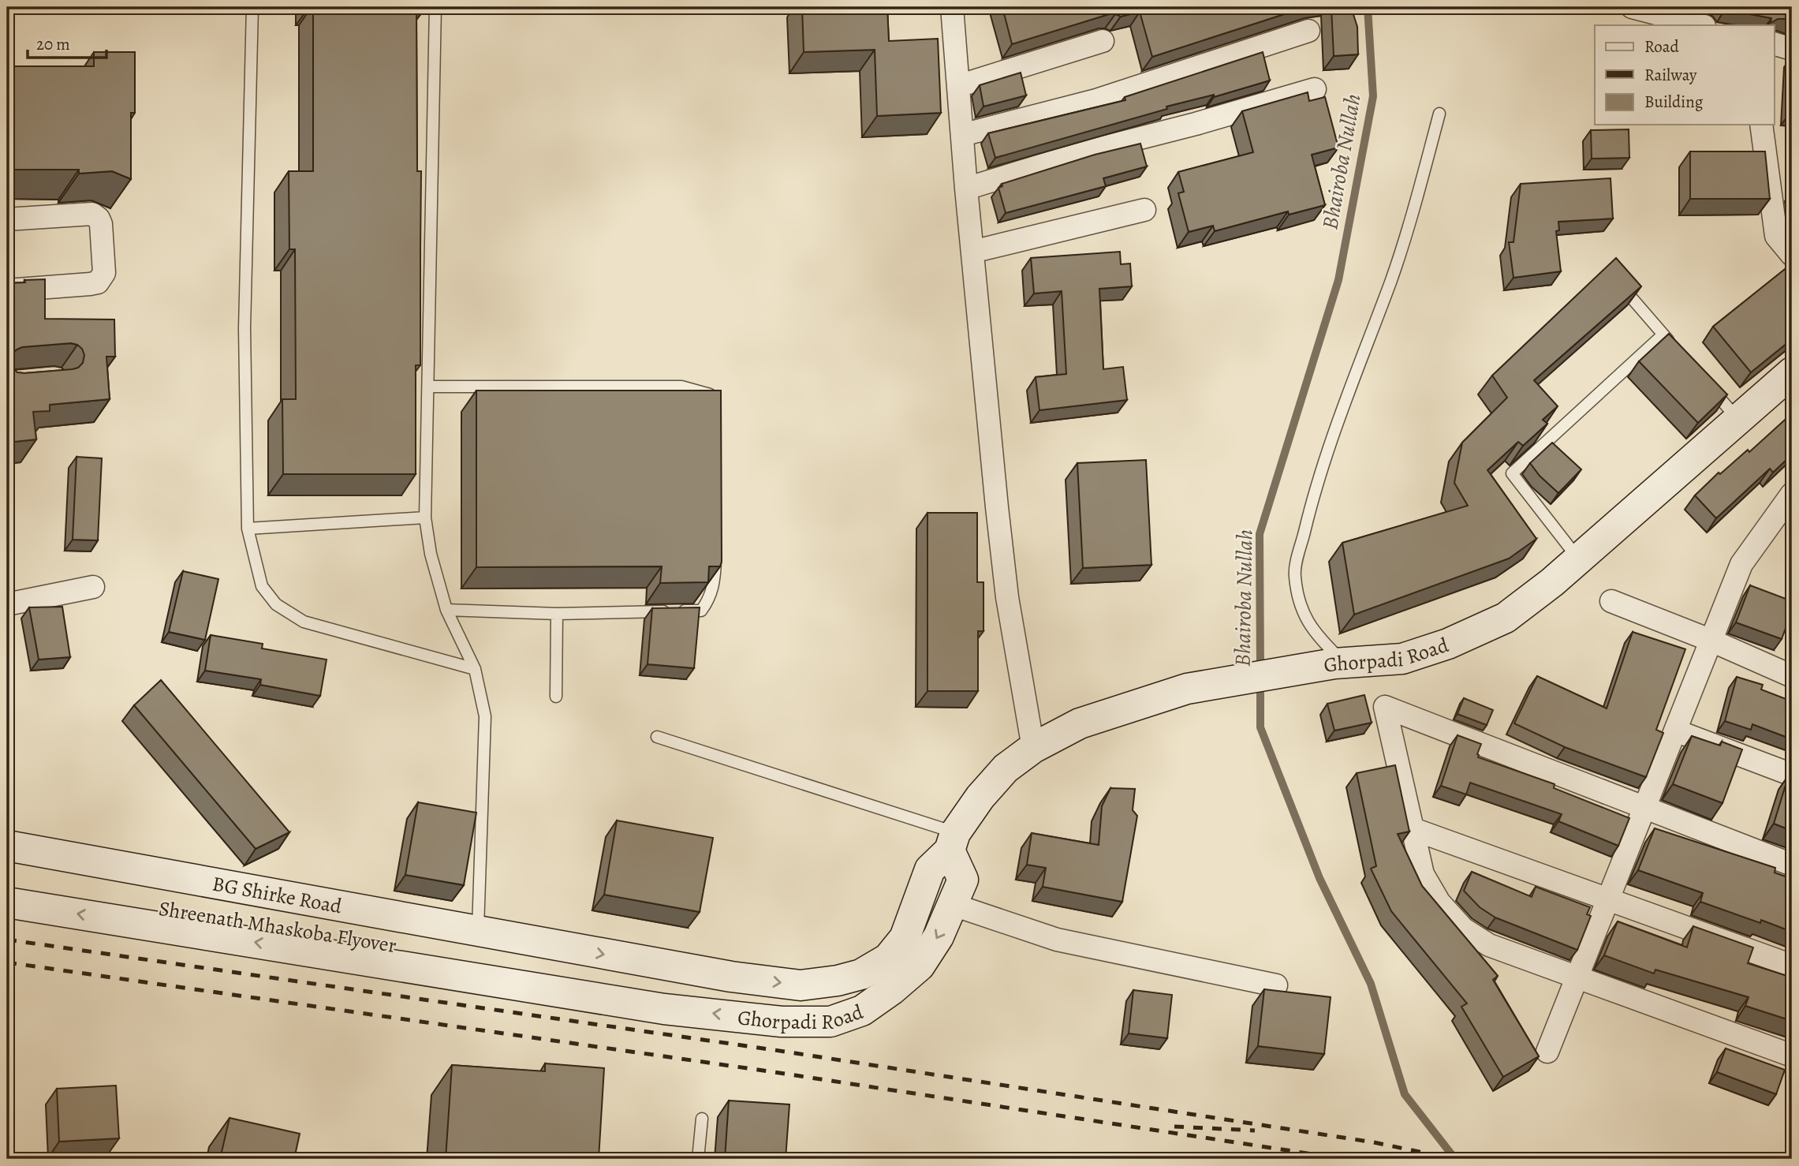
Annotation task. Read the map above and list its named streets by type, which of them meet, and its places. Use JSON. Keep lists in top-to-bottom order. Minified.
{"streets":{"main road":["Ghorpadi Road","BG Shirke Road","Shreenath Mhaskoba Flyover"]},"crossings":[["Ghorpadi Road","Shreenath Mhaskoba Flyover"],["BG Shirke Road","Shreenath Mhaskoba Flyover"]],"water":["Bhairoba Nullah"],"legend":["Road","Railway","Building"],"scale_bar":"20 m"}
